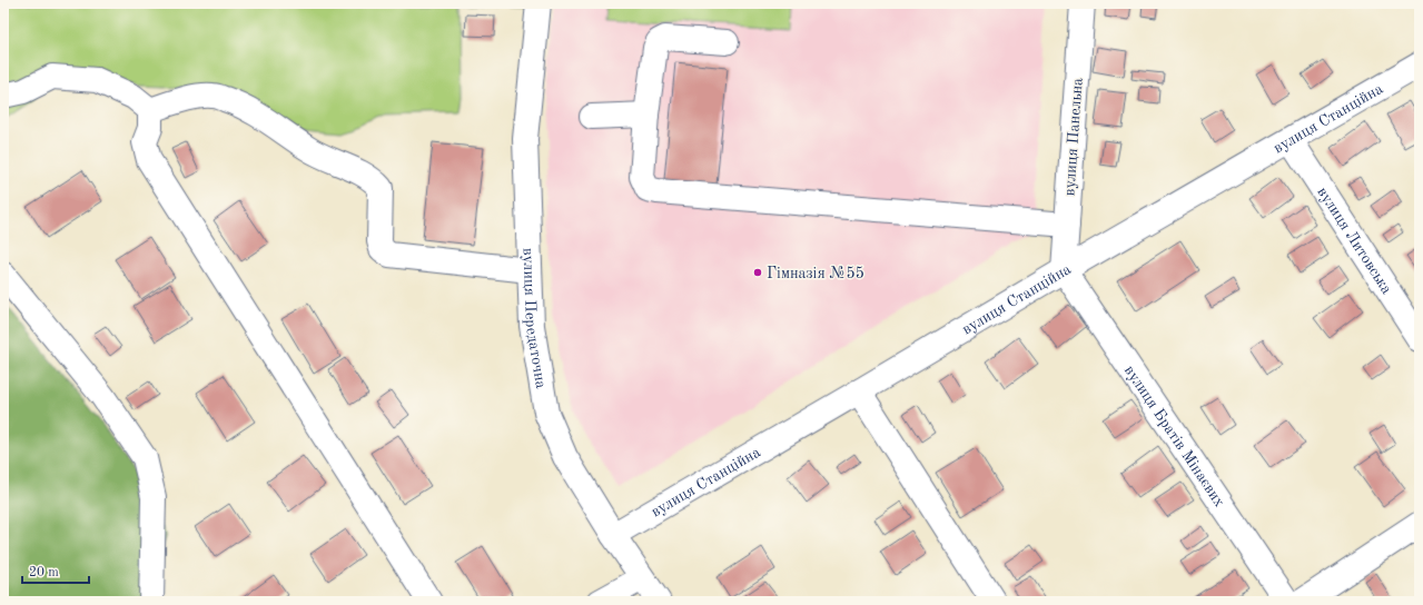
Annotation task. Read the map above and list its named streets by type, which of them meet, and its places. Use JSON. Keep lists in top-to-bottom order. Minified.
{"streets":{"street":["вулиця Станційна","вулиця Панельна","вулиця Литовська","вулиця Передаточна","вулиця Братів Мінаєвих"]},"crossings":[["вулиця Станційна","вулиця Панельна"],["вулиця Станційна","вулиця Литовська"],["вулиця Станційна","вулиця Передаточна"],["вулиця Станційна","вулиця Братів Мінаєвих"],["вулиця Панельна","вулиця Братів Мінаєвих"]],"places":["Гімназія №55"],"scale_bar":"20 m"}
